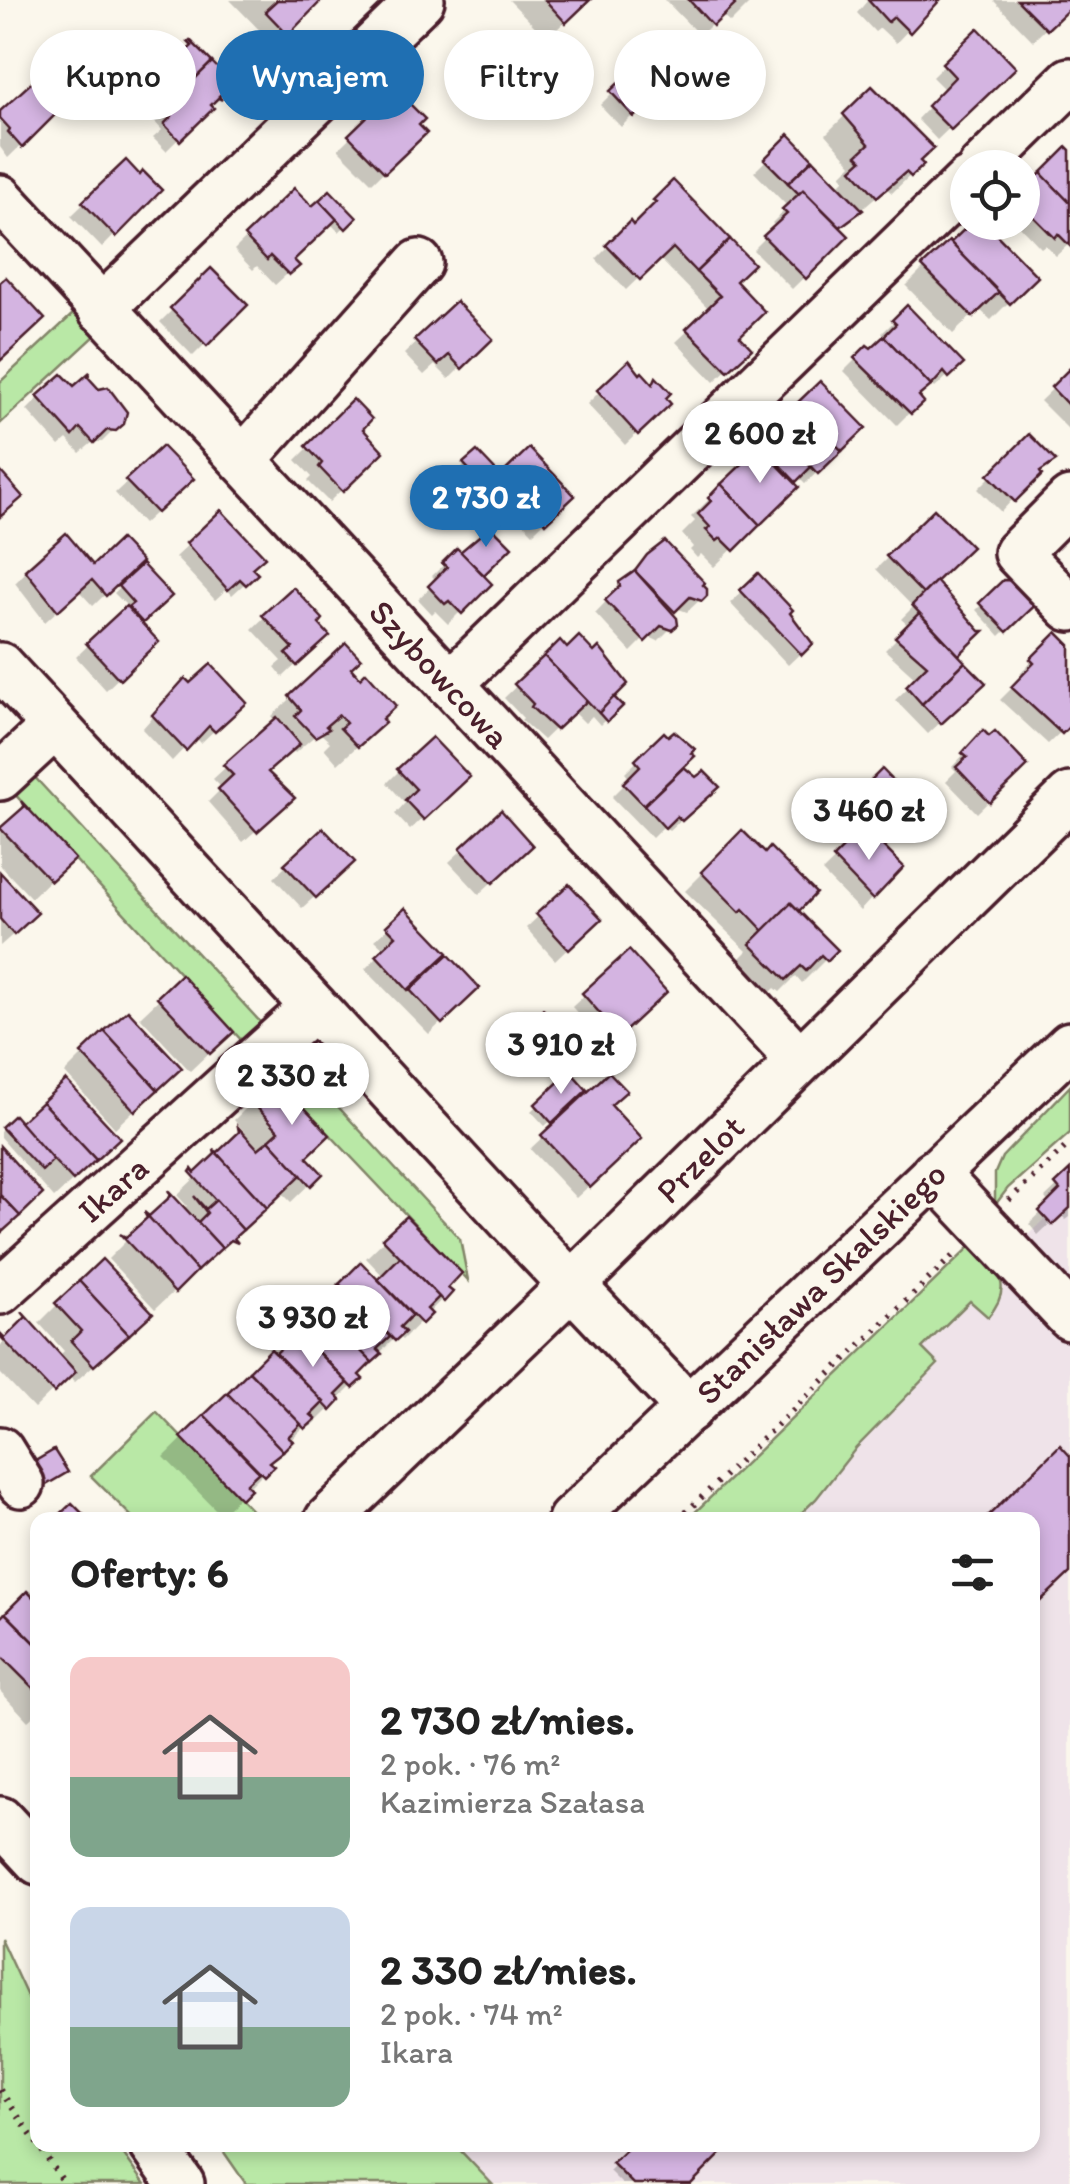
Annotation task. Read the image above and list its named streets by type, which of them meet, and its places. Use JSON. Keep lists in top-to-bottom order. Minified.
{"streets":{"street":["Szybowcowa","Przelot","Ikara","Stanisława Skalskiego"]},"crossings":[["Szybowcowa","Przelot"]],"page":{"chip":["Kupno","Wynajem","Filtry","Nowe"],"price":["2 600 zł","2 730 zł","3 460 zł","3 910 zł","2 330 zł","3 930 zł"],"heading":"Oferty: 6","list":[{"name":"2 730 zł/mies.","note":"2 pok. · 76 m² · Kazimierza Szałasa"},{"name":"2 330 zł/mies.","note":"2 pok. · 74 m² · Ikara"}]}}
